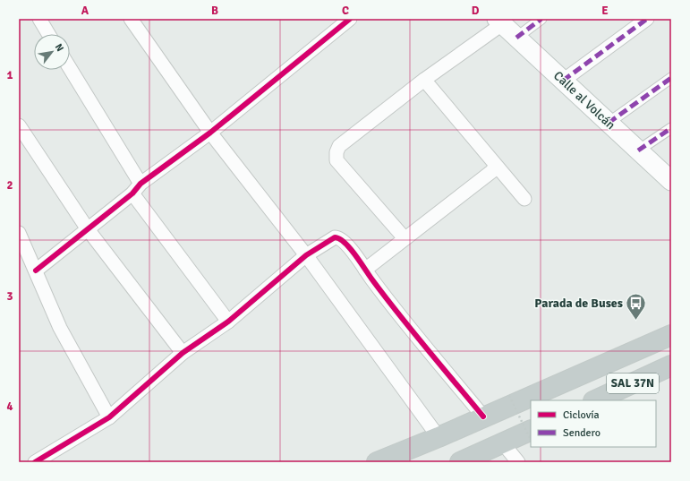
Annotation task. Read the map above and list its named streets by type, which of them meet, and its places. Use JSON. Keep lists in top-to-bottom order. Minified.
{"streets":{"highway":["SAL 37N"],"main road":["Calle al Volcán"]},"places":{"bus stop":["Parada de Buses"]},"legend":["Ciclovía","Sendero"],"north":"top right","grid":{"columns":["A","B","C","D","E"],"rows":["1","2","3","4"]}}
